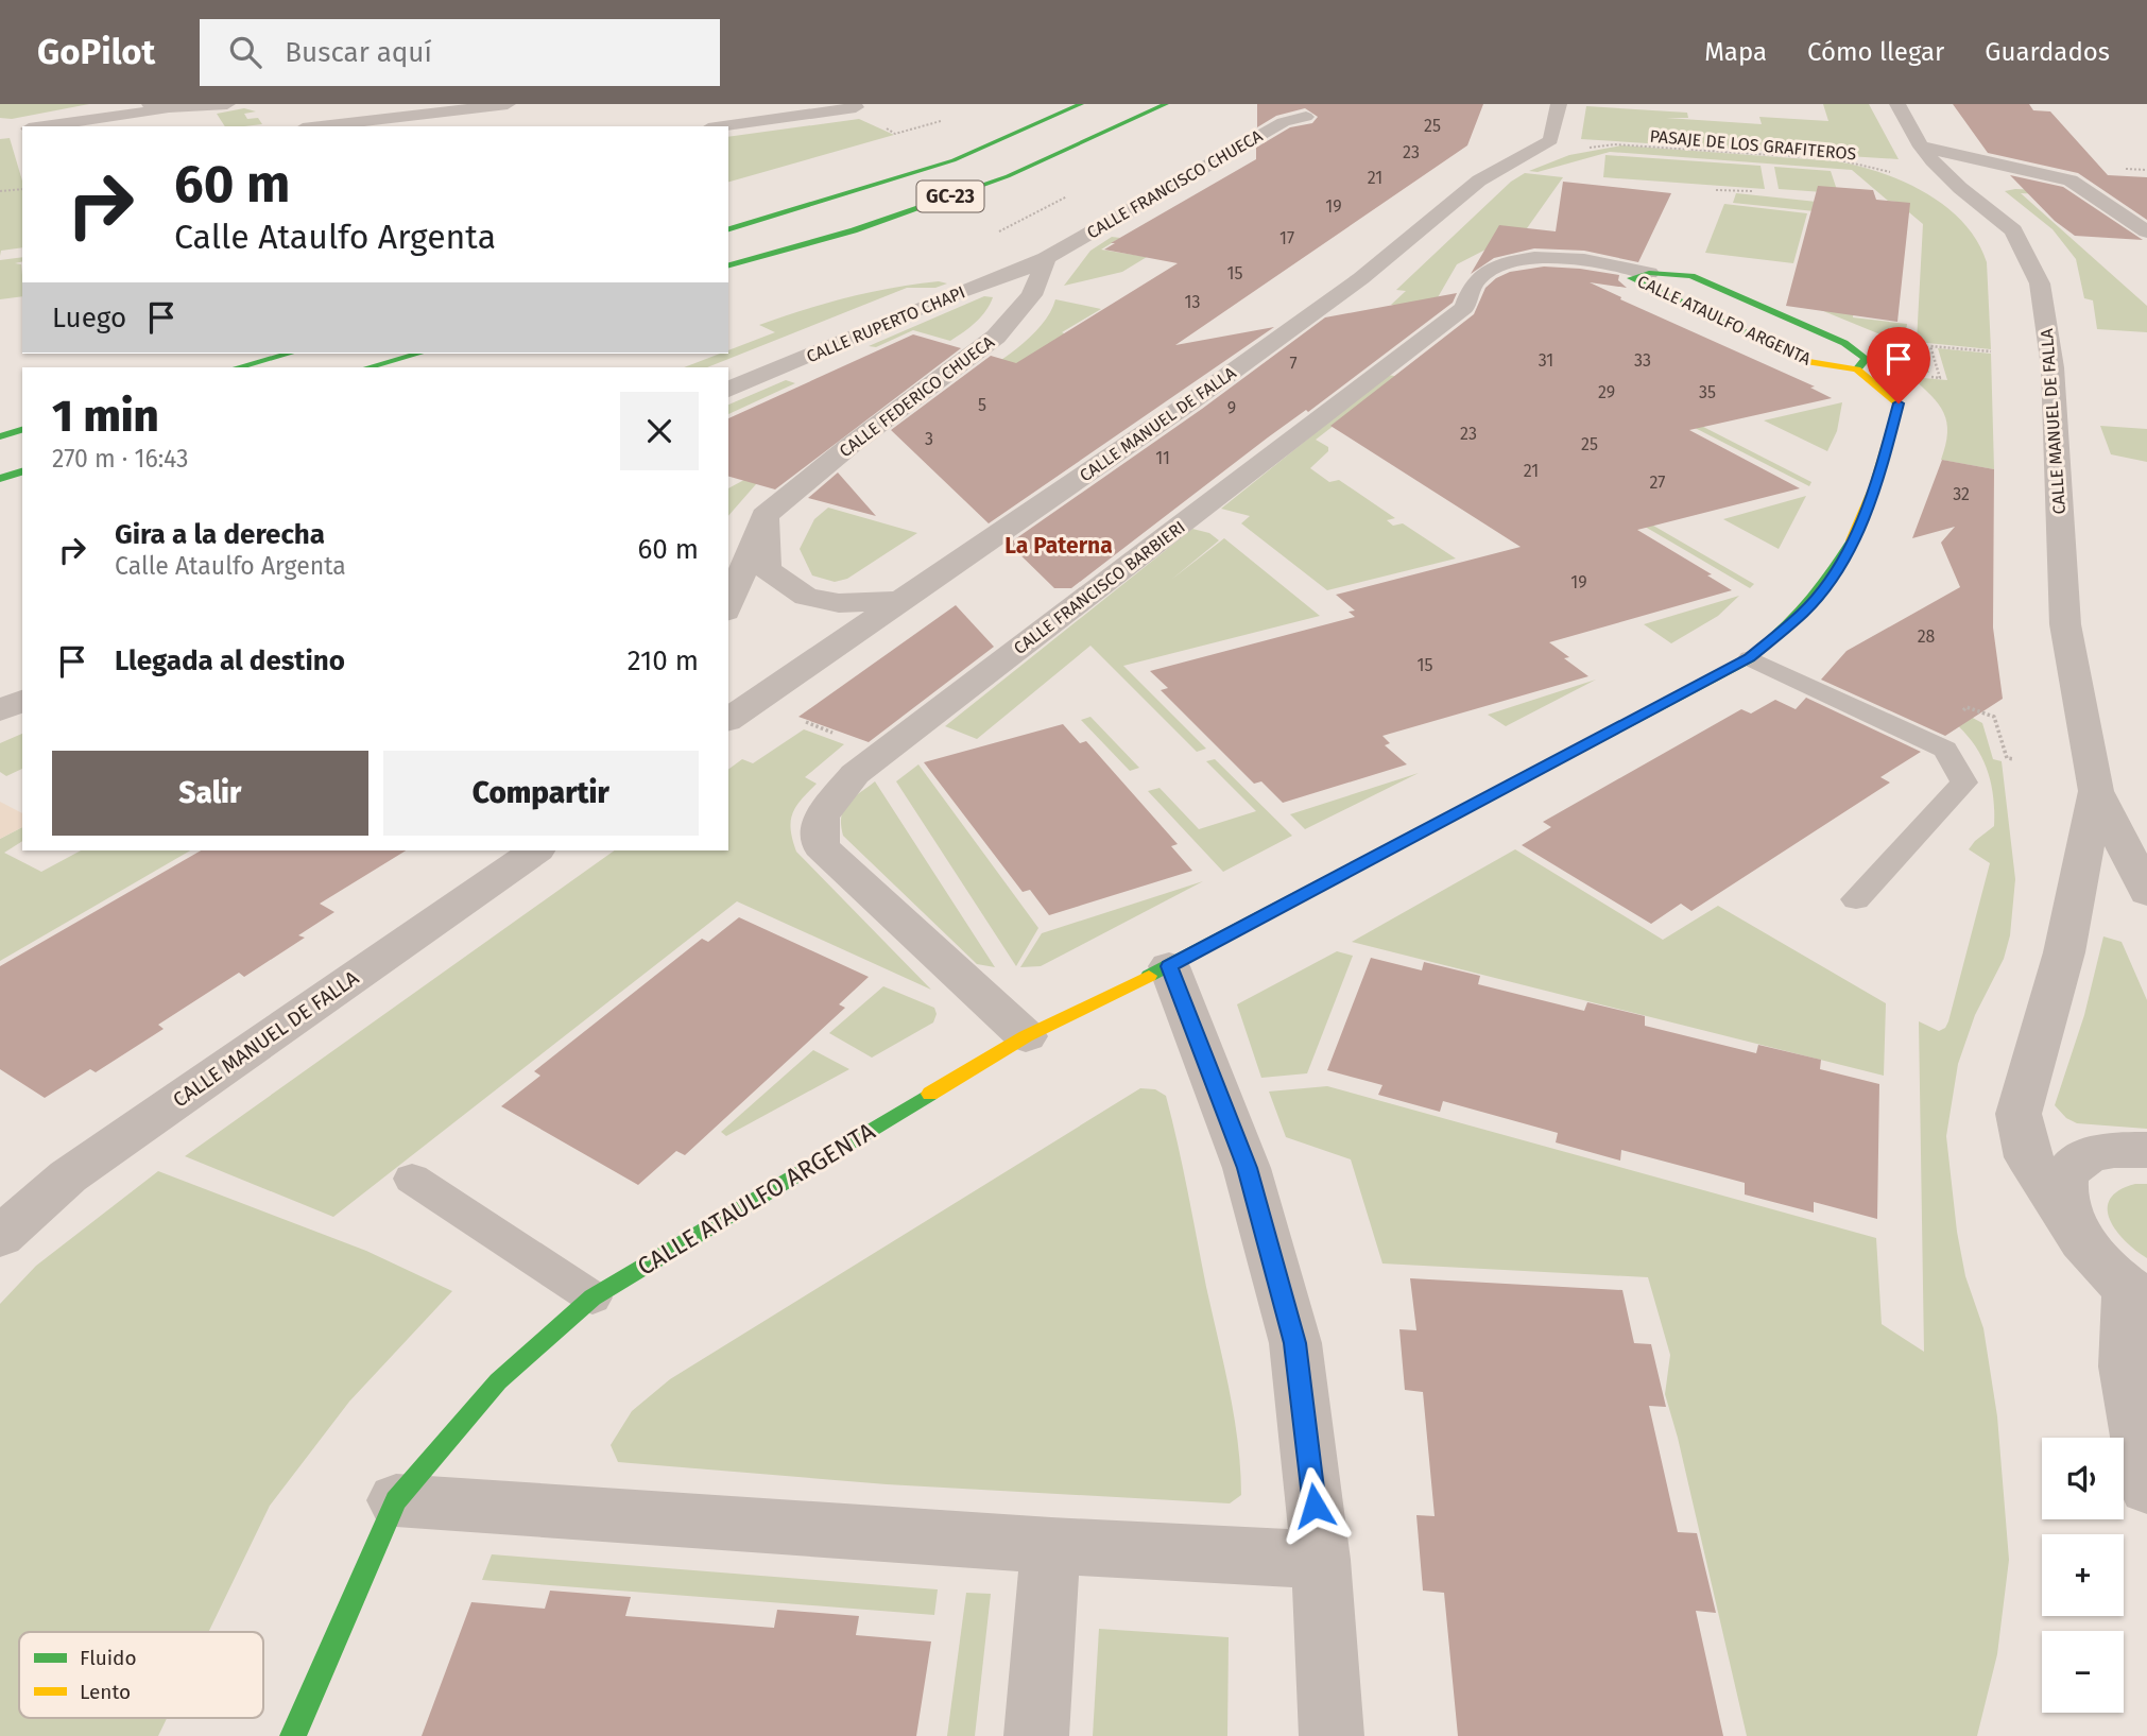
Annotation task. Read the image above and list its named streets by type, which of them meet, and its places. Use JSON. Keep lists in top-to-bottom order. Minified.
{"streets":{"main road":["GC-23","CALLE ATAULFO ARGENTA"],"street":["CALLE FRANCISCO CHUECA","CALLE RUPERTO CHAPI","CALLE FEDERICO CHUECA","CALLE MANUEL DE FALLA","CALLE FRANCISCO BARBIERI"],"path":["PASAJE DE LOS GRAFITEROS"]},"crossings":[["PASAJE DE LOS GRAFITEROS","CALLE MANUEL DE FALLA"],["CALLE FRANCISCO CHUECA","CALLE RUPERTO CHAPI"],["CALLE FRANCISCO CHUECA","CALLE FEDERICO CHUECA"],["CALLE ATAULFO ARGENTA","CALLE FRANCISCO BARBIERI"],["CALLE RUPERTO CHAPI","CALLE FEDERICO CHUECA"]],"districts":["La Paterna"],"house_numbers":["25","23","21","19","17","15","13","31","33","7","29","35","5","9","23","3","25","11","21","27","32","19","28","15"],"legend":["Fluido","Lento"],"page":{"header":"GoPilot","search":"Buscar aquí","nav":["Mapa","Cómo llegar","Guardados"],"turn":["60 m","Calle Ataulfo Argenta"],"then":"Luego","heading":["1 min","270 m · 16:43"],"list":[{"name":"Gira a la derecha","note":"Calle Ataulfo Argenta","value":"60 m"},{"name":"Llegada al destino","value":"210 m"}],"buttons":["Salir","Compartir"],"map_buttons":["+","−"]}}
